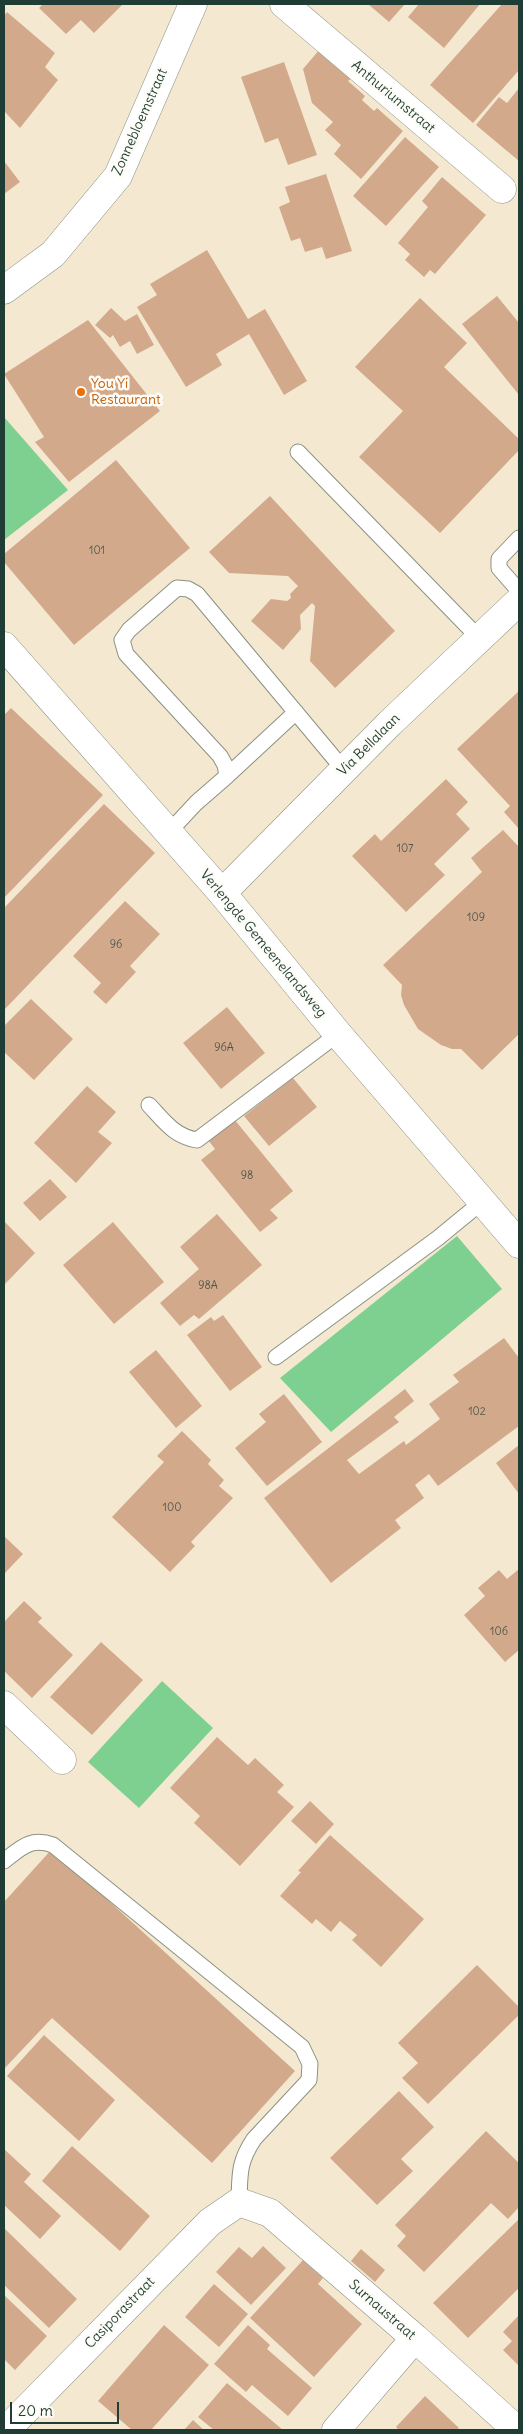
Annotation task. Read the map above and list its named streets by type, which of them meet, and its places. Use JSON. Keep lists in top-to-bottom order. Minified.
{"streets":{"street":["Anthuriumstraat","Zonnebloemstraat","Via Bellalaan","Verlengde Gemeenelandsweg","Surnaustraat","Casiporastraat"]},"crossings":[["Via Bellalaan","Verlengde Gemeenelandsweg"],["Surnaustraat","Casiporastraat"]],"places":["You Yi Restaurant"],"house_numbers":["101","107","109","96","96A","98","98A","102","100","106"],"scale_bar":"20 m"}
